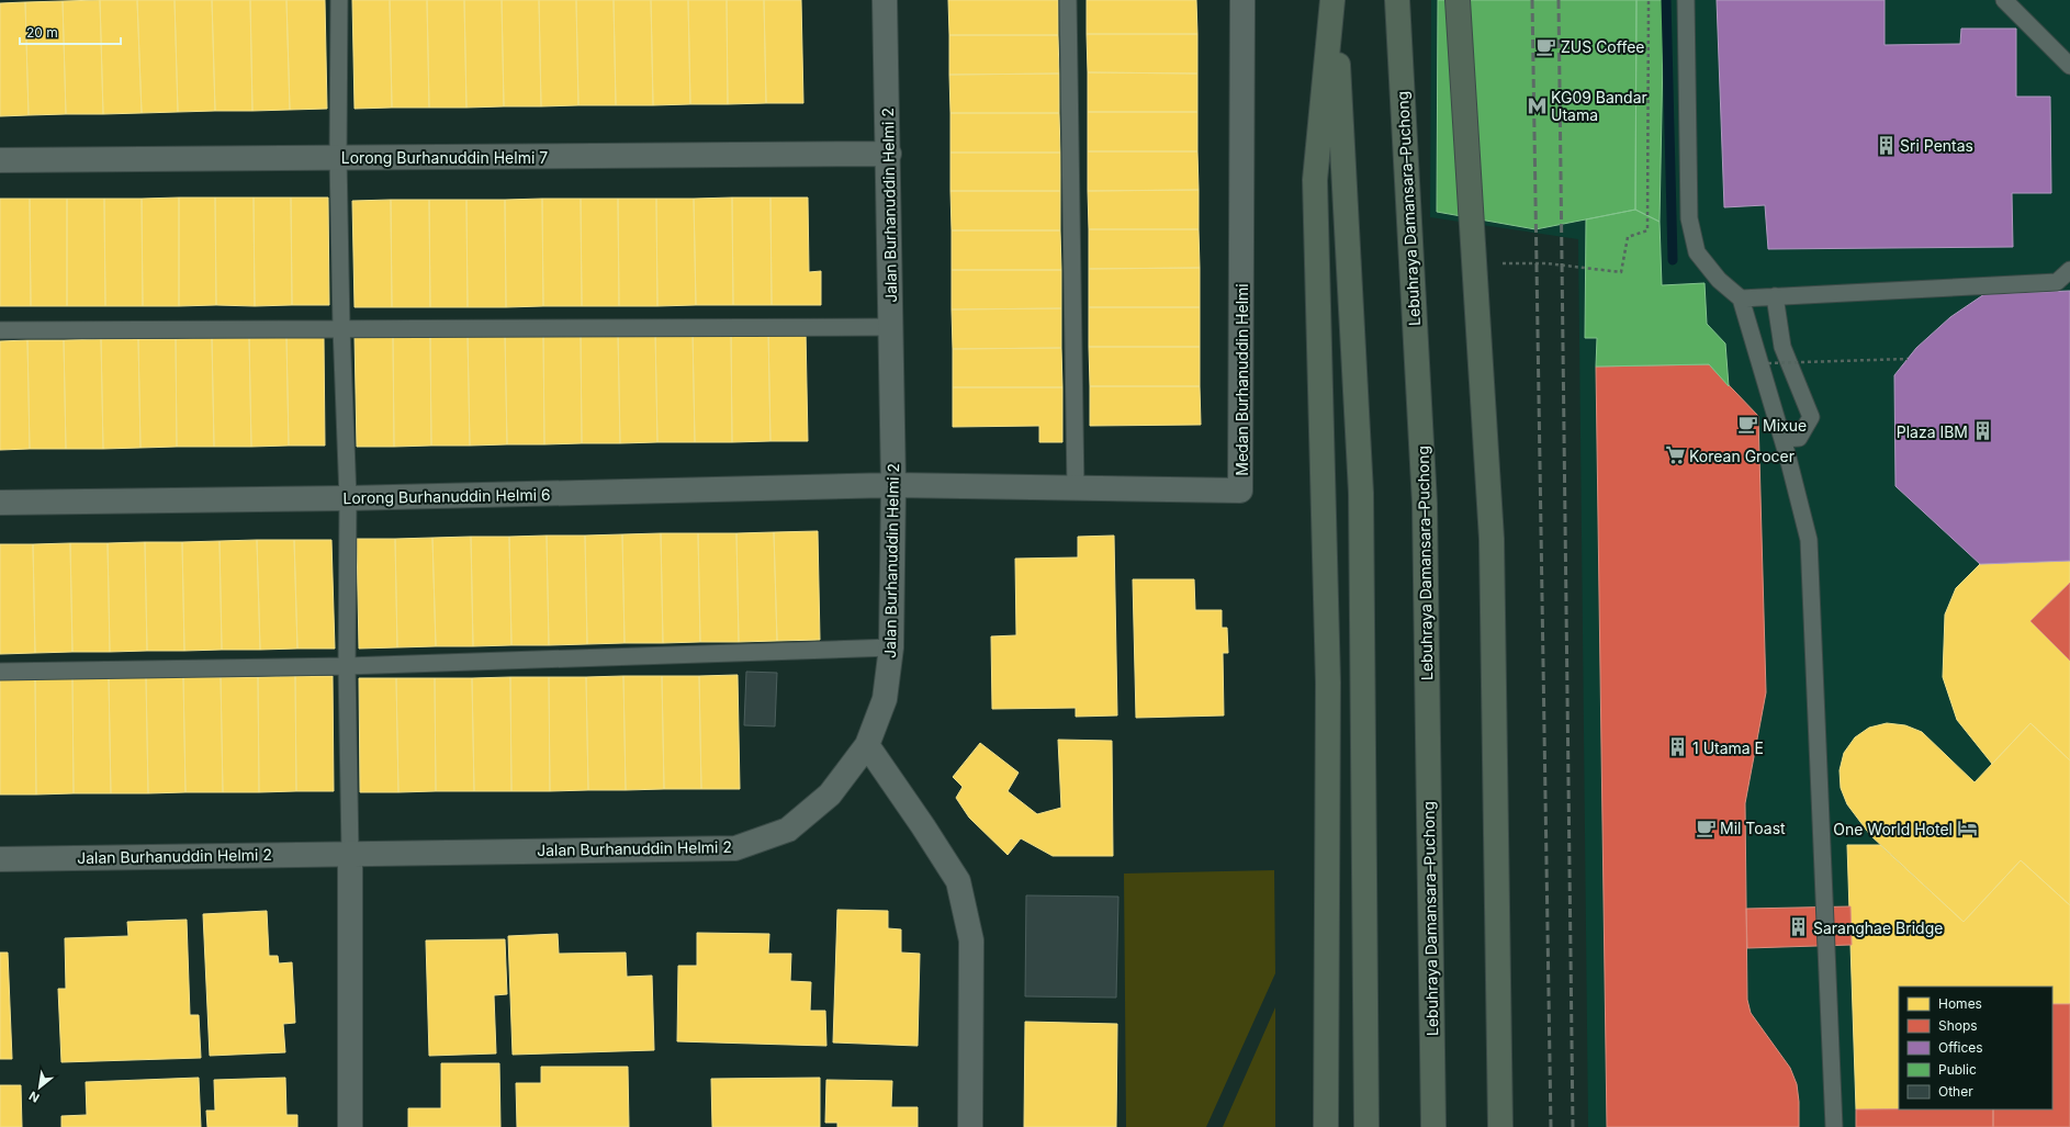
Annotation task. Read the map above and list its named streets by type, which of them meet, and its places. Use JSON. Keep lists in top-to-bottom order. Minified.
{"streets":{"highway":["Lebuhraya Damansara–Puchong"],"street":["Lorong Burhanuddin Helmi 7","Jalan Burhanuddin Helmi 2","Medan Burhanuddin Helmi","Lorong Burhanuddin Helmi 6"]},"crossings":[["Lorong Burhanuddin Helmi 7","Jalan Burhanuddin Helmi 2"],["Jalan Burhanuddin Helmi 2","Medan Burhanuddin Helmi"],["Jalan Burhanuddin Helmi 2","Lorong Burhanuddin Helmi 6"],["Medan Burhanuddin Helmi","Lorong Burhanuddin Helmi 6"]],"places":{"cafe":["ZUS Coffee","Mixue","Mil Toast"],"metro station":["KG09 Bandar Utama"],"building":["Sri Pentas","Plaza IBM","1 Utama E","Saranghae Bridge"],"supermarket":["Korean Grocer"],"hotel":["One World Hotel"]},"legend":["Homes","Shops","Offices","Public","Other"],"scale_bar":"20 m","north":"bottom left"}
